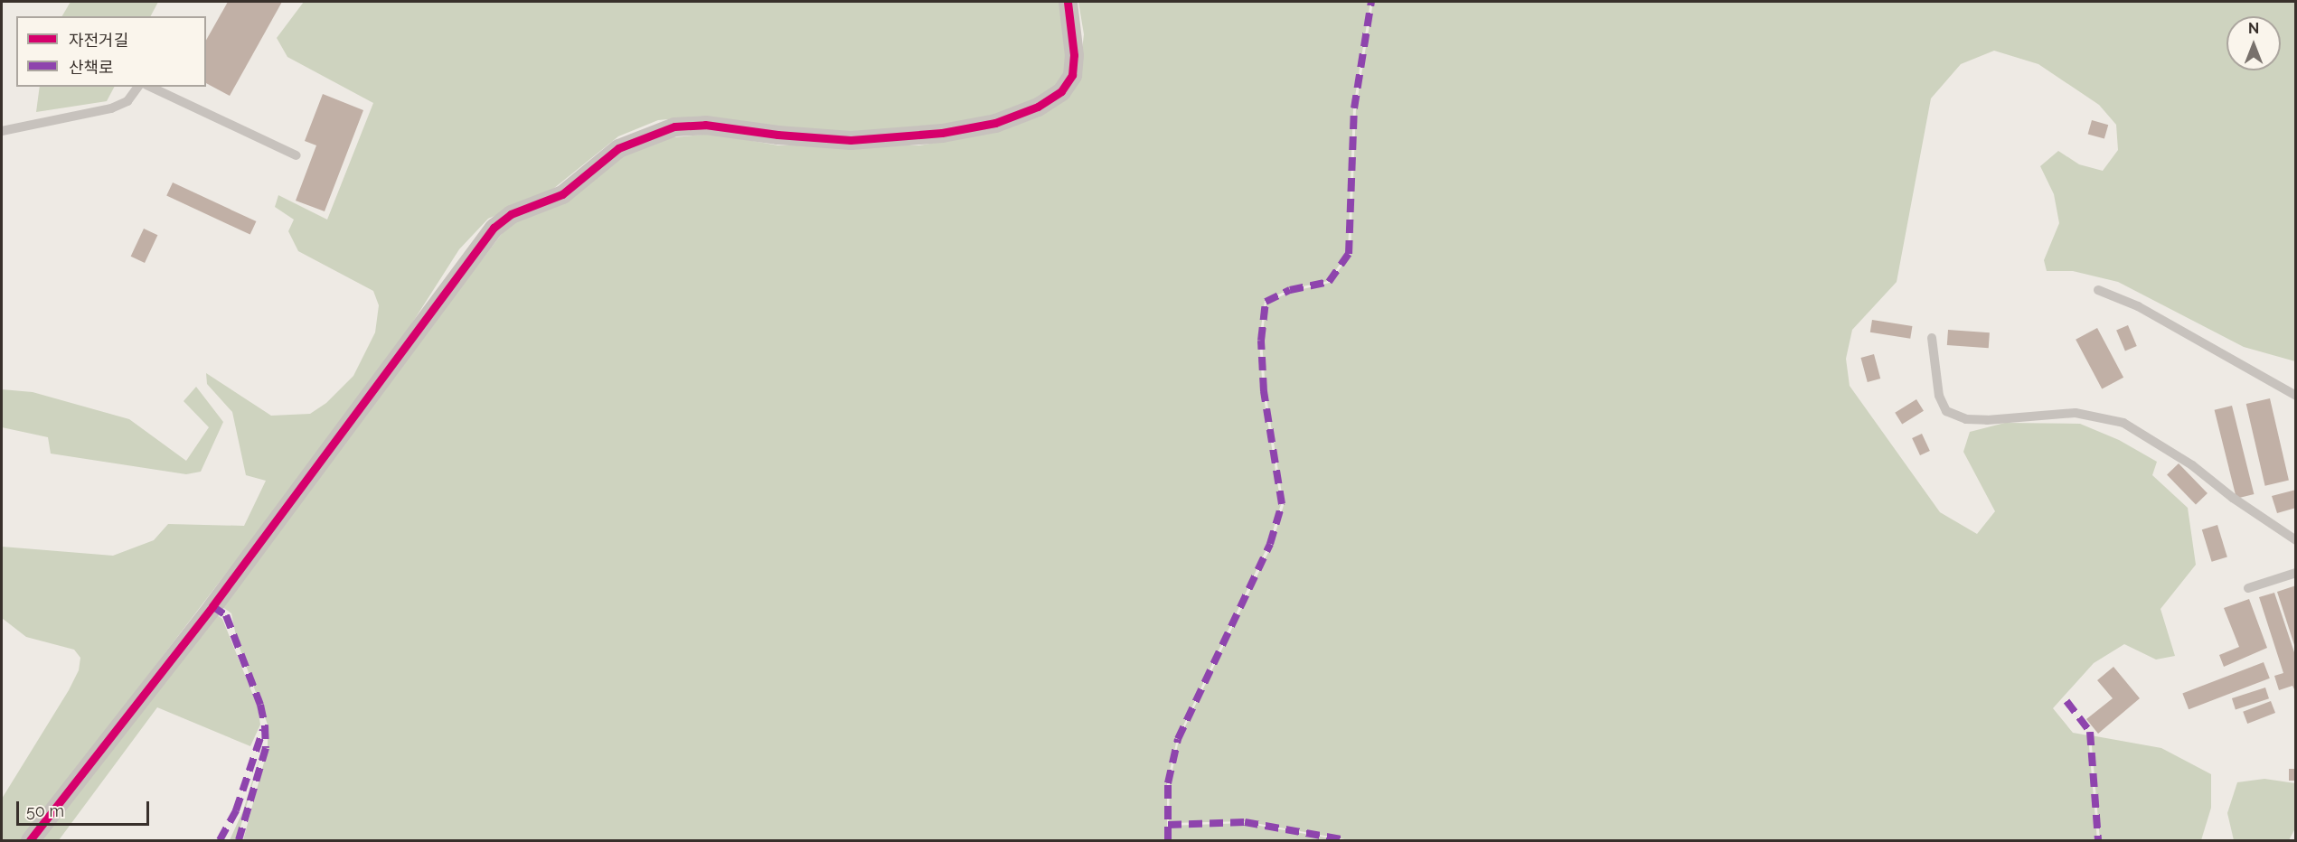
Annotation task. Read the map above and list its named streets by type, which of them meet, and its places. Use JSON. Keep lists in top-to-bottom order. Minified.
{"legend":["자전거길","산책로"],"scale_bar":"50 m","north":"top"}
